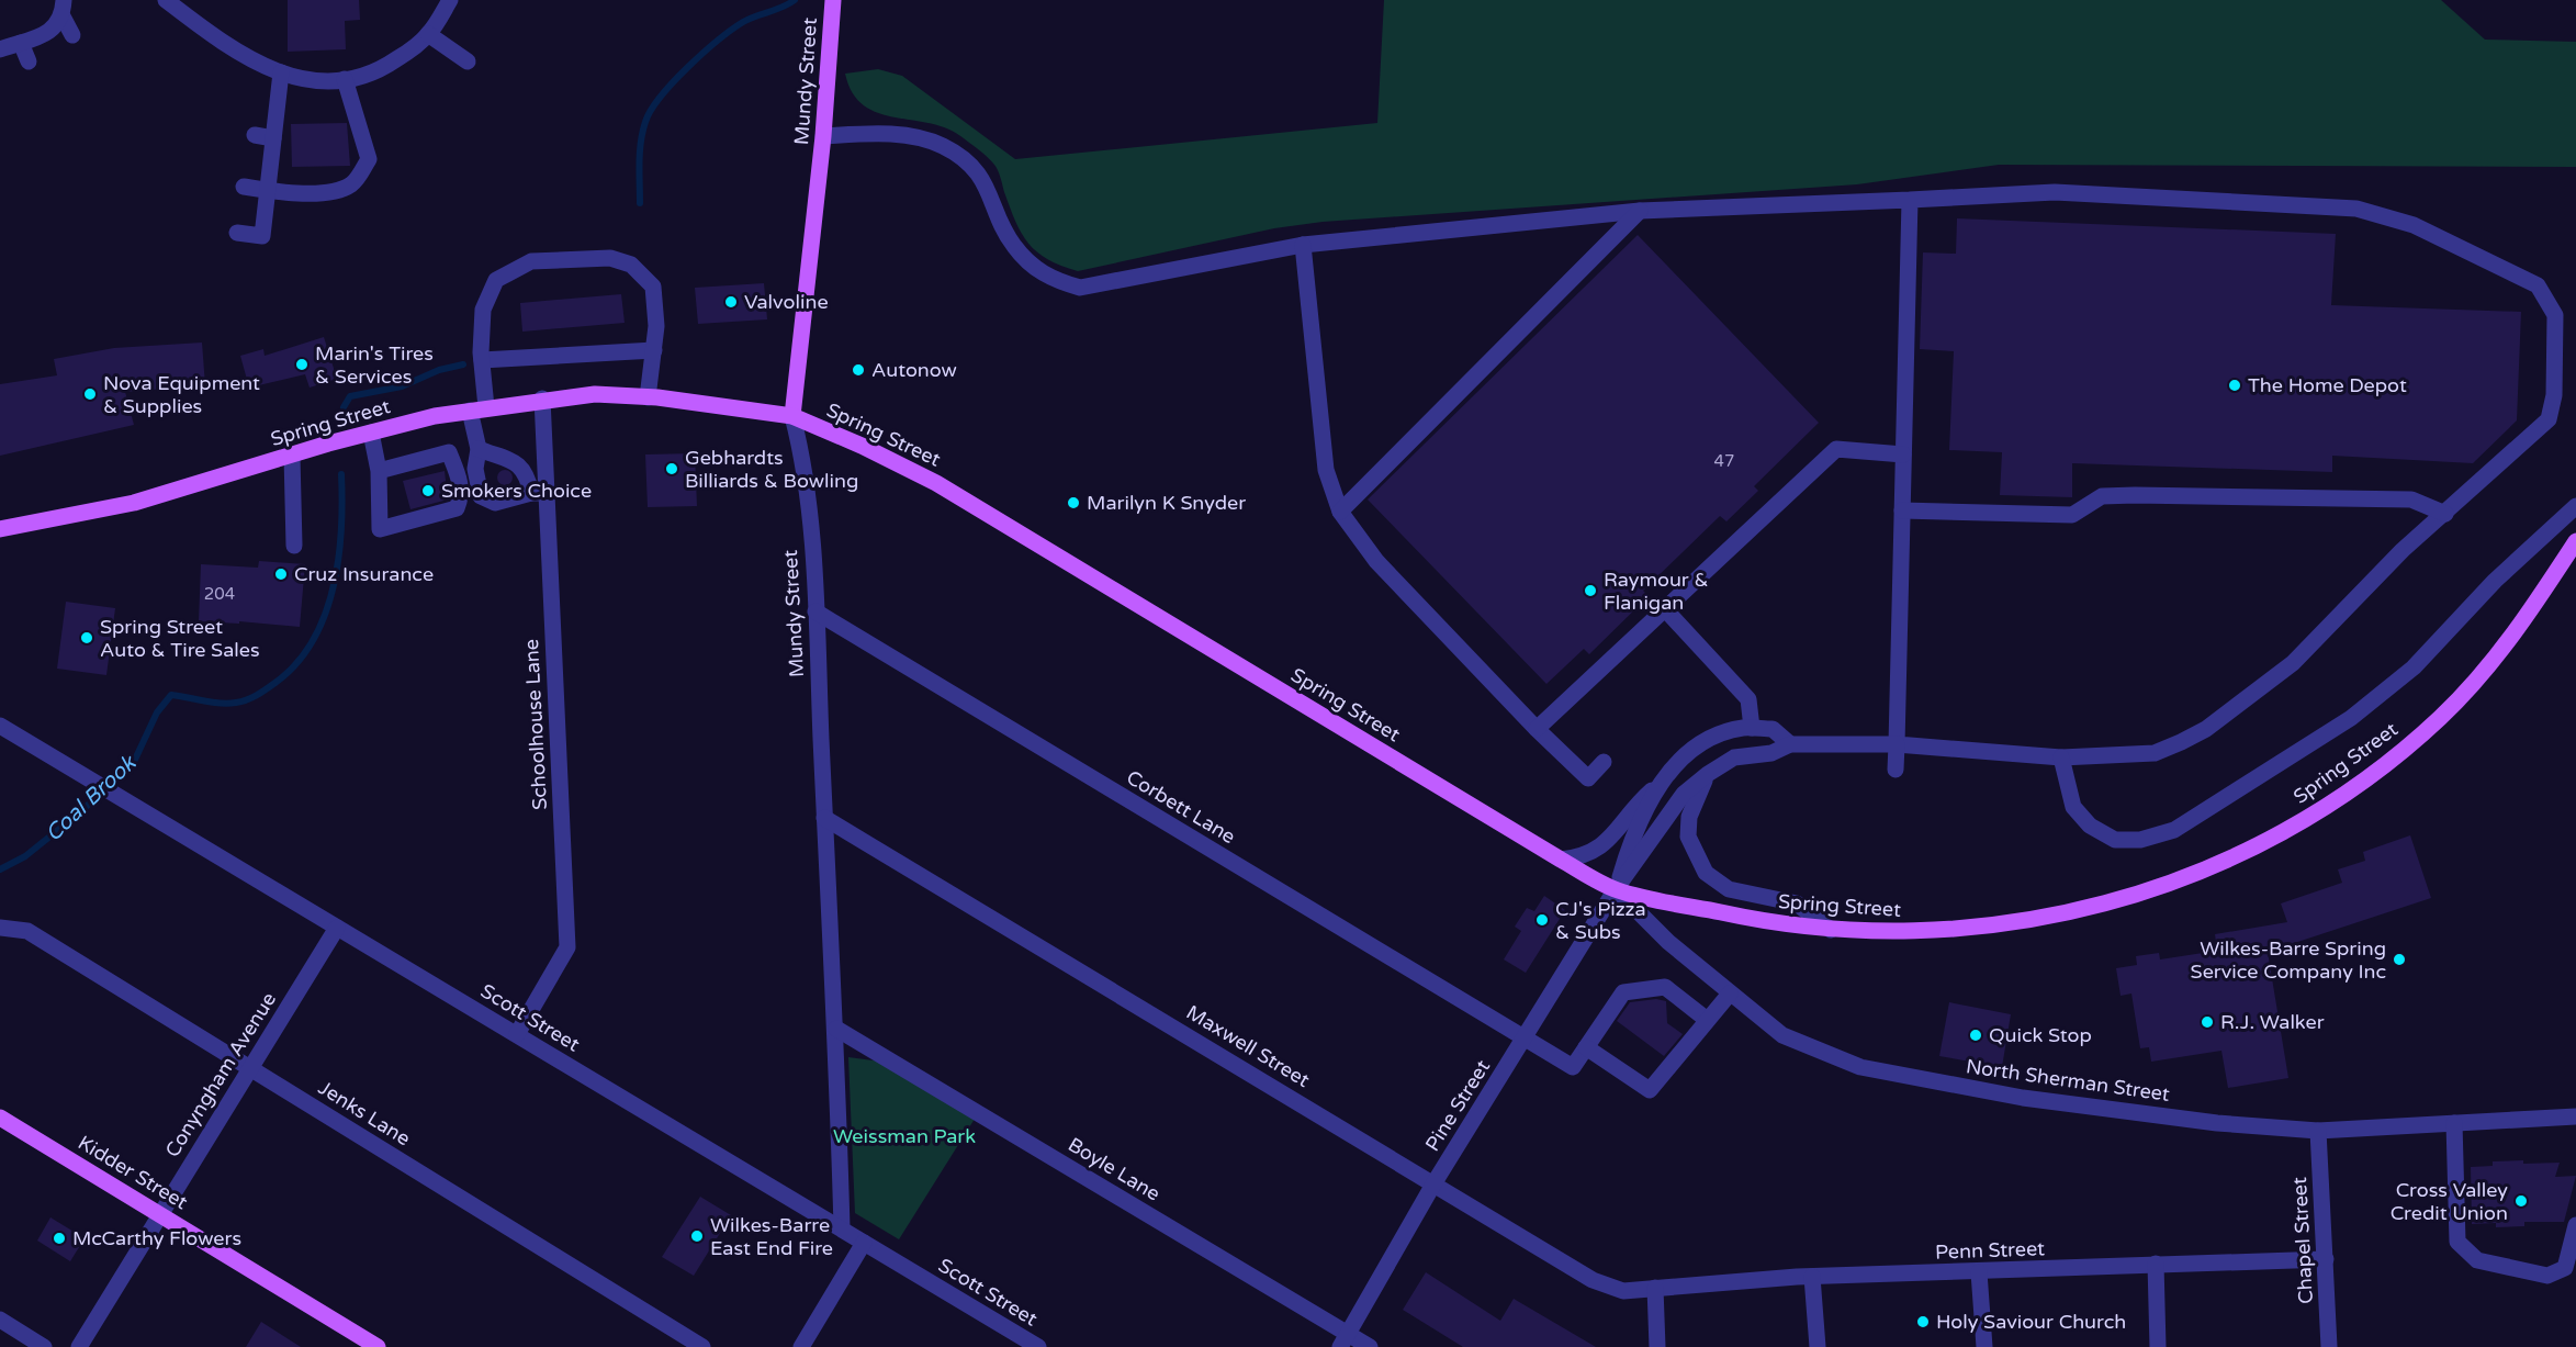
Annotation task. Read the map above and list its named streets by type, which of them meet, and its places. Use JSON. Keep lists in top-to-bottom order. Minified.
{"streets":{"main road":["Mundy Street","Spring Street","Kidder Street"],"street":["Schoolhouse Lane","Corbett Lane","Scott Street","Maxwell Street","Conyngham Avenue","North Sherman Street","Pine Street","Jenks Lane","Boyle Lane","Chapel Street","Penn Street"]},"crossings":[["Mundy Street","Spring Street"],["Mundy Street","Corbett Lane"],["Mundy Street","Scott Street"],["Mundy Street","Maxwell Street"],["Mundy Street","Boyle Lane"],["Spring Street","Schoolhouse Lane"],["Spring Street","North Sherman Street"],["Spring Street","Pine Street"],["Schoolhouse Lane","Scott Street"],["Corbett Lane","Pine Street"],["Scott Street","Conyngham Avenue"],["Maxwell Street","Pine Street"],["Maxwell Street","Penn Street"],["Conyngham Avenue","Jenks Lane"],["Conyngham Avenue","Kidder Street"],["North Sherman Street","Pine Street"],["North Sherman Street","Chapel Street"],["Pine Street","Boyle Lane"],["Chapel Street","Penn Street"]],"water":["Coal Brook"],"parks":["Weissman Park"],"places":["Valvoline","Marin's Tires & Services","Autonow","The Home Depot","Nova Equipment & Supplies","Gebhardts Billiards & Bowling","Smokers Choice","Marilyn K Snyder","Cruz Insurance","Raymour & Flanigan","Spring Street Auto & Tire Sales","CJ's Pizza & Subs","Wilkes-Barre Spring Service Company Inc","R.J. Walker","Quick Stop","Cross Valley Credit Union","Wilkes-Barre East End Fire","McCarthy Flowers","Holy Saviour Church"],"house_numbers":["47","204"]}
